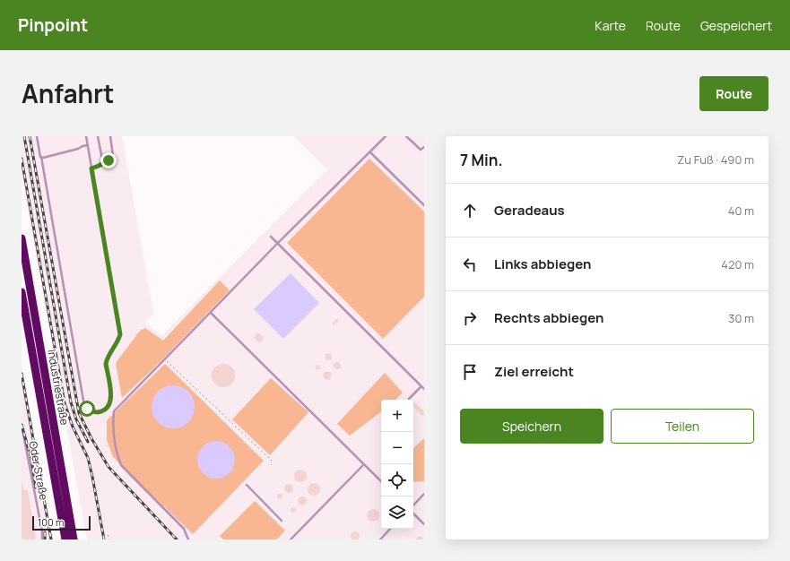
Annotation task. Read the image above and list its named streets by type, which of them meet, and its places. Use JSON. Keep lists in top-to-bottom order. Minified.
{"streets":{"highway":["Industriestraße"],"lane":["Oder Straße"]},"scale_bar":"100 m","page":{"header":"Pinpoint","nav":["Karte","Route","Gespeichert"],"title":"Anfahrt","buttons":["Route",["Speichern","Teilen"]],"heading":["7 Min.","Zu Fuß · 490 m"],"list":[["Geradeaus","40 m"],["Links abbiegen","420 m"],["Rechts abbiegen","30 m"],"Ziel erreicht"],"map_buttons":["+","−"],"scale":"100 m"}}
